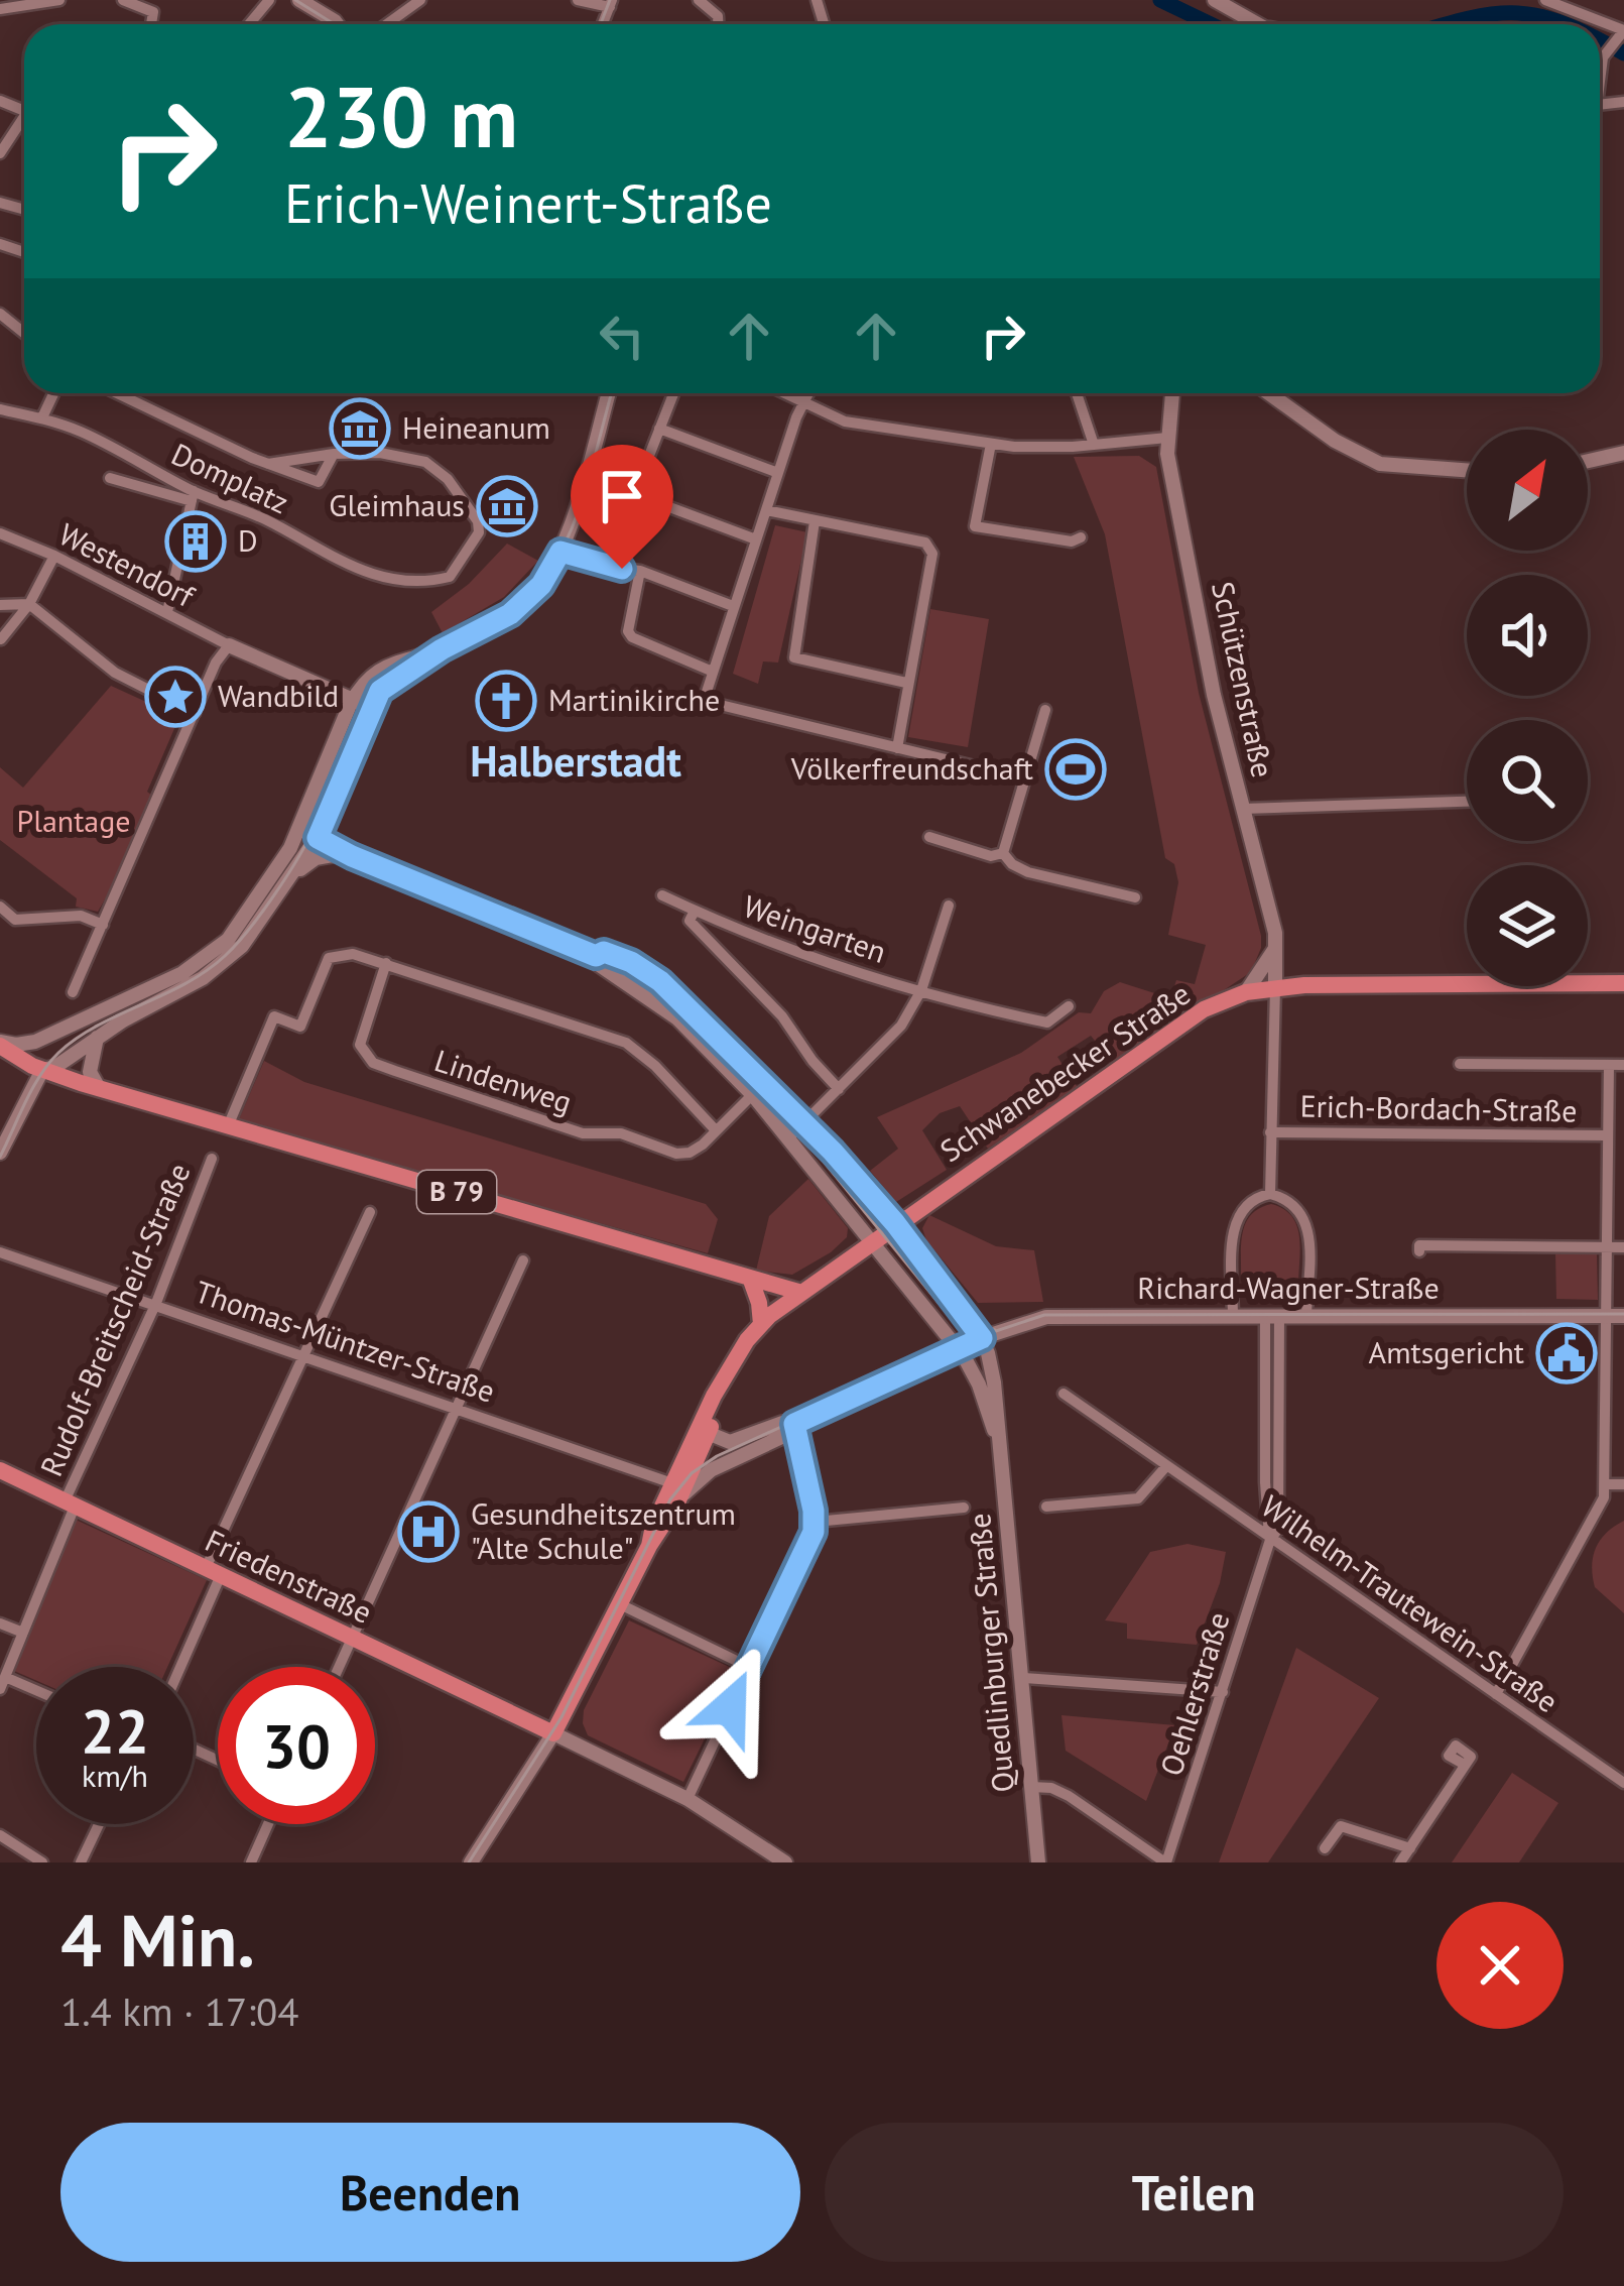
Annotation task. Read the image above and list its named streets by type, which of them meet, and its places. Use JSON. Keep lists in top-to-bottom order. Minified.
{"streets":{"main road":["Schwanebecker Straße","B 79","Friedenstraße"],"street":["Domplatz","Westendorf","Schützenstraße","Weingarten","Lindenweg","Erich-Bordach-Straße","Richard-Wagner-Straße","Rudolf-Breitscheid-Straße","Thomas-Müntzer-Straße","Wilhelm-Trautewein-Straße","Quedlinburger Straße","Oehlerstraße"]},"crossings":[["Schützenstraße","Schwanebecker Straße"],["Schwanebecker Straße","B 79"],["Schwanebecker Straße","Quedlinburger Straße"],["Lindenweg","Quedlinburger Straße"],["Richard-Wagner-Straße","Quedlinburger Straße"],["Richard-Wagner-Straße","Oehlerstraße"],["Rudolf-Breitscheid-Straße","Thomas-Müntzer-Straße"],["Rudolf-Breitscheid-Straße","Friedenstraße"],["Wilhelm-Trautewein-Straße","Oehlerstraße"]],"districts":["Halberstadt"],"parks":["Plantage"],"places":{"museum":["Heineanum","Gleimhaus"],"building":["D"],"place":["Wandbild"],"church":["Martinikirche"],"sports":["Völkerfreundschaft"],"public building":["Amtsgericht"],"hospital":["Gesundheitszentrum \"Alte Schule\""]},"north":"top right","page":{"turn":["230 m","Erich-Weinert-Straße"],"speed":"22 km/h","limit":"30","heading":["4 Min.","1.4 km · 17:04"],"buttons":["Beenden","Teilen"]}}
